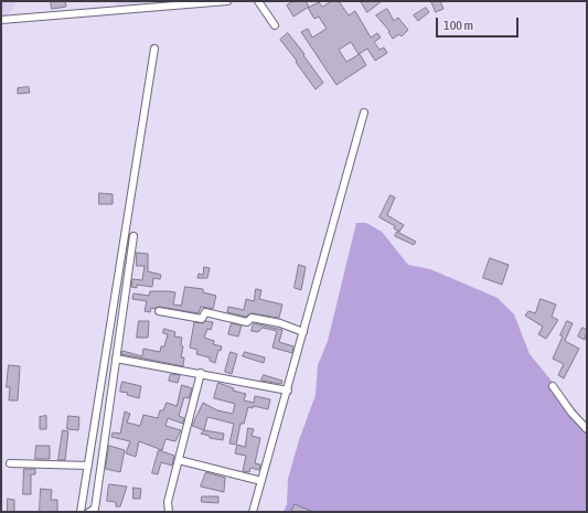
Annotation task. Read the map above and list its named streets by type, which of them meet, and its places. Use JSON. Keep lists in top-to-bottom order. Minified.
{"scale_bar":"100 m"}
